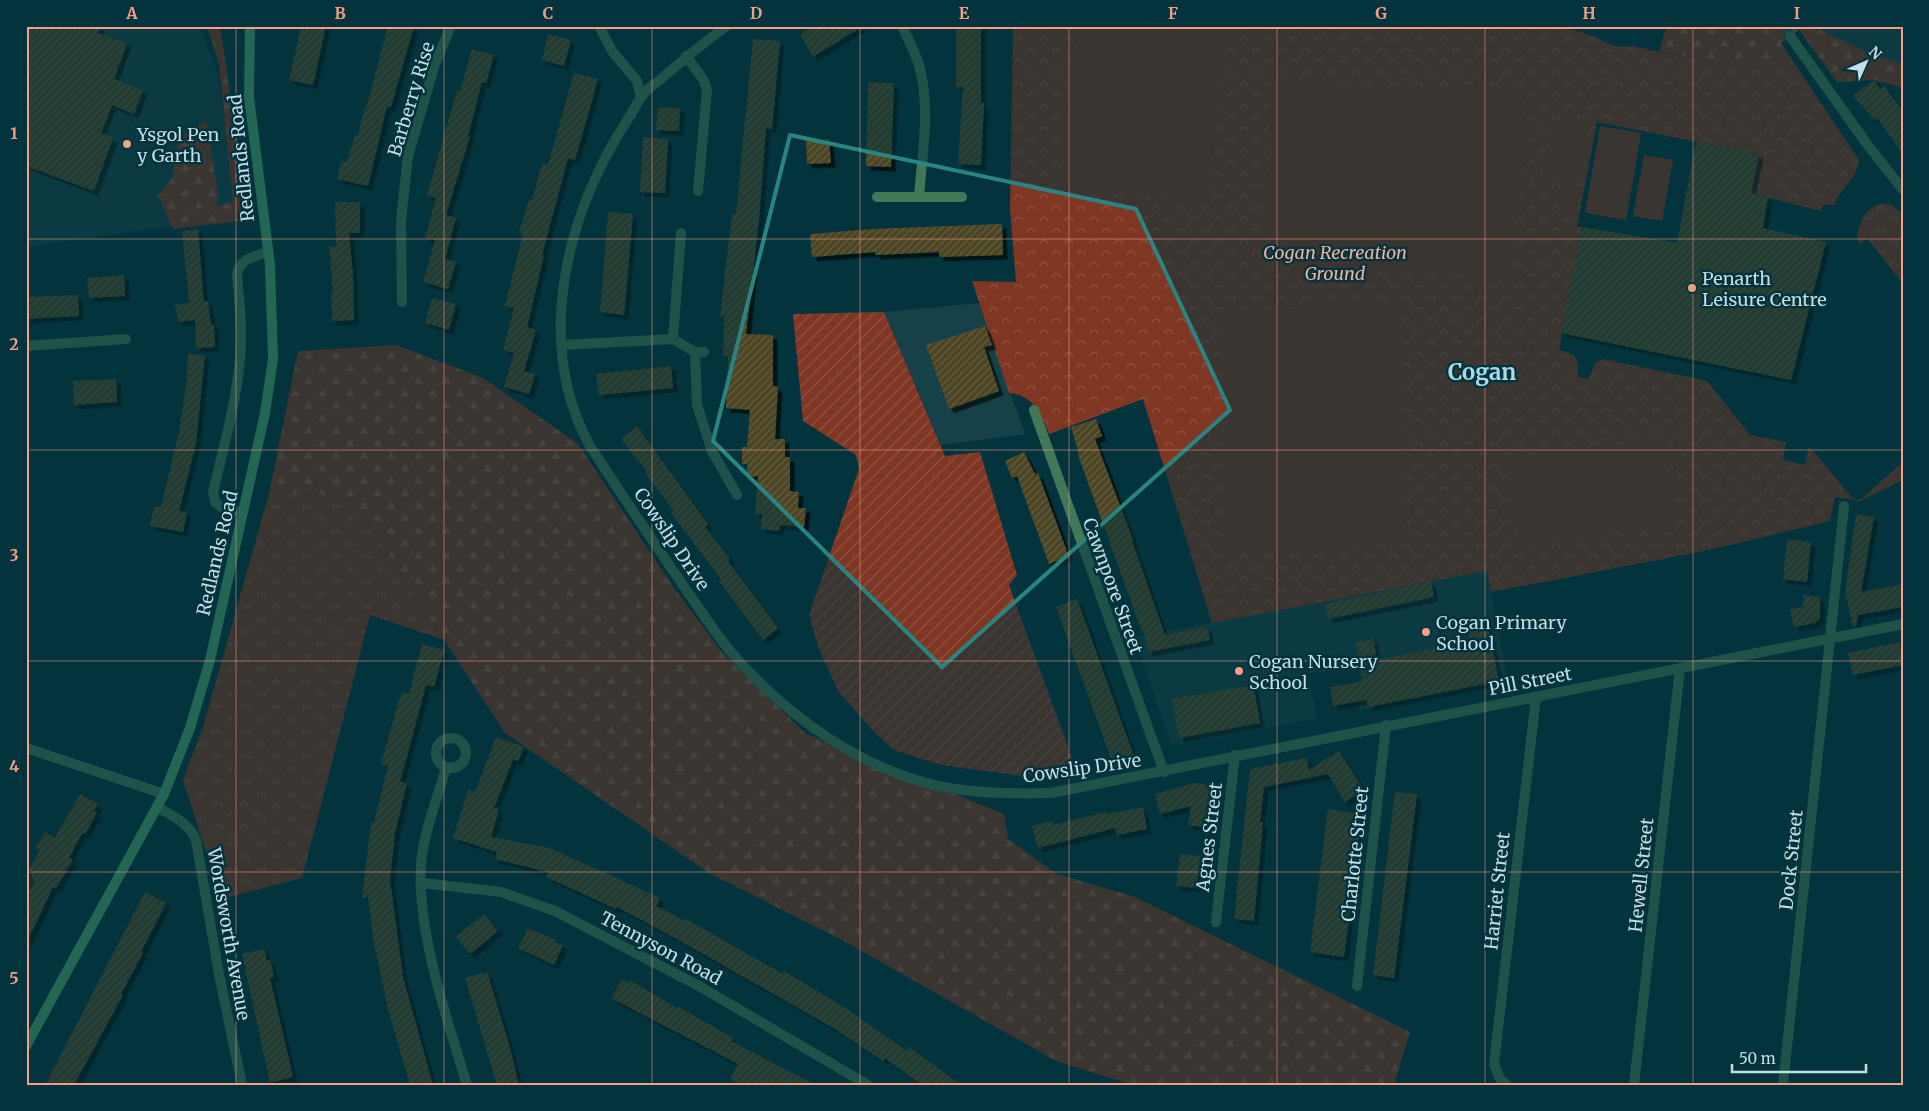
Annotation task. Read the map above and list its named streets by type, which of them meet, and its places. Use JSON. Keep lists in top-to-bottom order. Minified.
{"streets":{"main road":["Redlands Road"],"street":["Barberry Rise","Cowslip Drive","Cawnpore Street","Pill Street","Agnes Street","Charlotte Street","Dock Street","Hewell Street","Harriet Street","Wordsworth Avenue","Tennyson Road"]},"crossings":[["Redlands Road","Wordsworth Avenue"],["Cowslip Drive","Cawnpore Street"],["Cowslip Drive","Pill Street"],["Cawnpore Street","Pill Street"],["Pill Street","Agnes Street"],["Pill Street","Charlotte Street"],["Pill Street","Dock Street"],["Pill Street","Hewell Street"],["Pill Street","Harriet Street"]],"districts":["Cogan"],"parks":["Cogan Recreation Ground"],"places":["Ysgol Pen y Garth","Penarth Leisure Centre","Cogan Primary School","Cogan Nursery School"],"scale_bar":"50 m","north":"top right","grid":{"columns":["A","B","C","D","E","F","G","H","I"],"rows":["1","2","3","4","5"]}}
